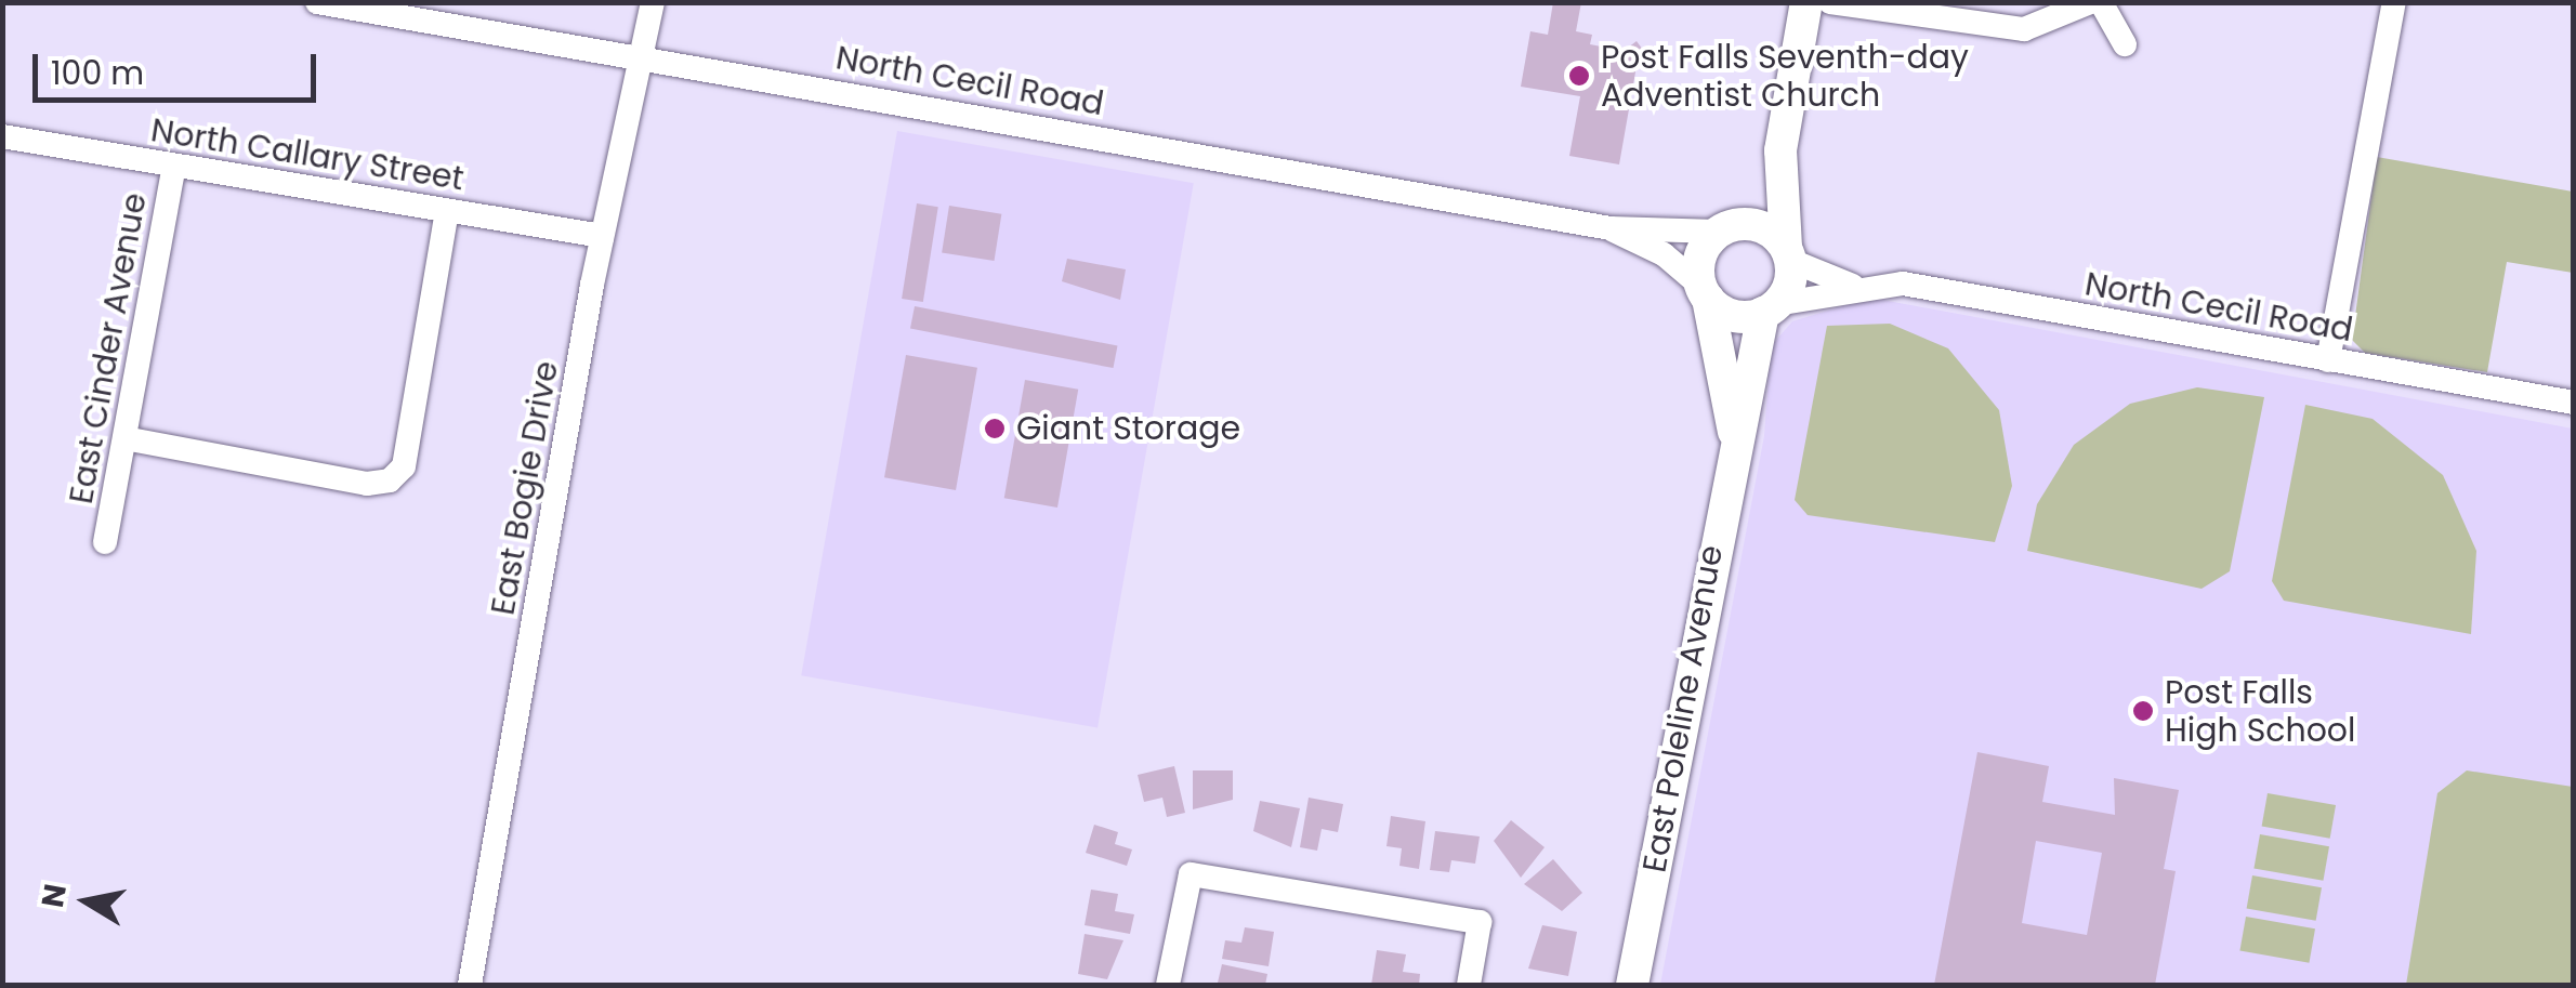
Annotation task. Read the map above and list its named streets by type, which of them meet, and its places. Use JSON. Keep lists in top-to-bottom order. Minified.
{"streets":{"main road":["East Poleline Avenue"],"street":["North Cecil Road","North Callary Street","East Cinder Avenue","East Bogie Drive"]},"crossings":[["North Cecil Road","East Bogie Drive"],["North Cecil Road","East Poleline Avenue"],["North Callary Street","East Cinder Avenue"],["North Callary Street","East Bogie Drive"]],"places":["Post Falls Seventh-day Adventist Church","Giant Storage","Post Falls High School"],"scale_bar":"100 m","north":"left"}
